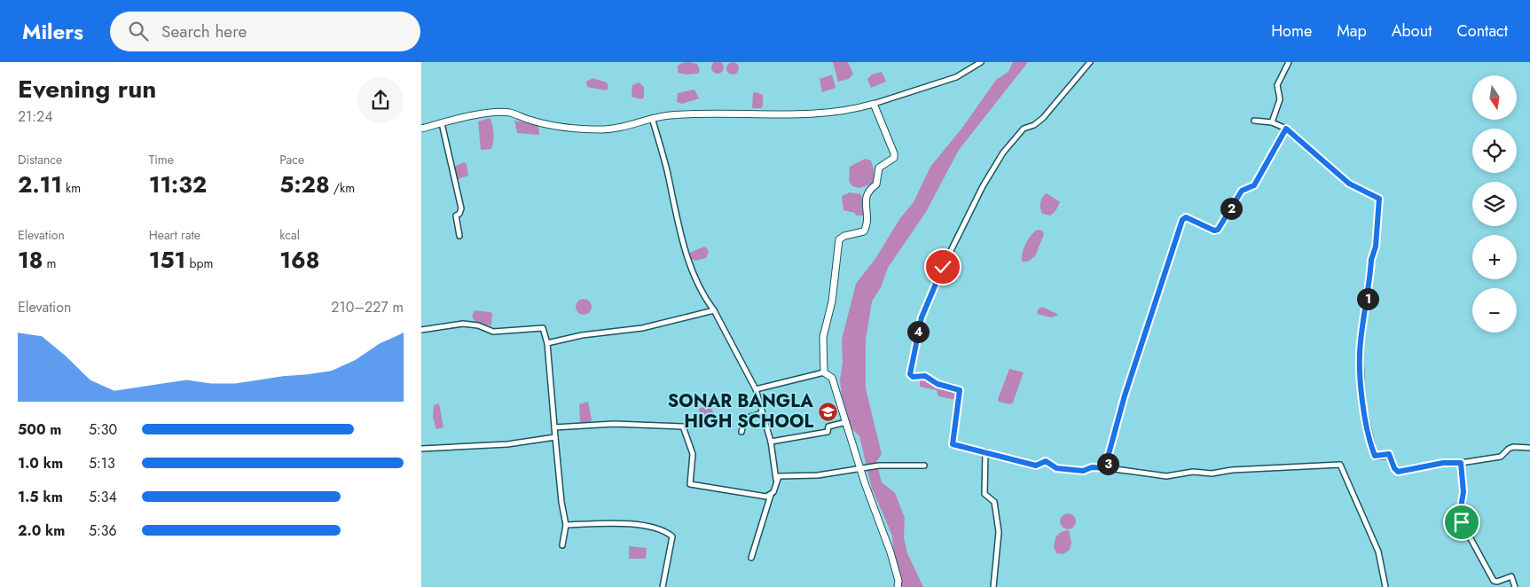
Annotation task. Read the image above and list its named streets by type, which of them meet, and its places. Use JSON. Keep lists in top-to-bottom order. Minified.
{"places":{"school or university":["SONAR BANGLA HIGH SCHOOL"]},"north":"bottom","page":{"header":"Milers","search":"Search here","nav":["Home","Map","About","Contact"],"heading":["Evening run","21:24"],"map_buttons":["+","−"],"stats":[["Distance","2.11 km"],["Time","11:32"],["Pace","5:28 /km"],["Elevation","18 m"],["Heart rate","151 bpm"],["kcal","168"]],"pins":["2","1","4","3"],"chart":["Elevation","210–227 m"],"list":[{"name":"500 m","note":"5:30"},{"name":"1.0 km","note":"5:13"},{"name":"1.5 km","note":"5:34"},{"name":"2.0 km","note":"5:36"}]}}
